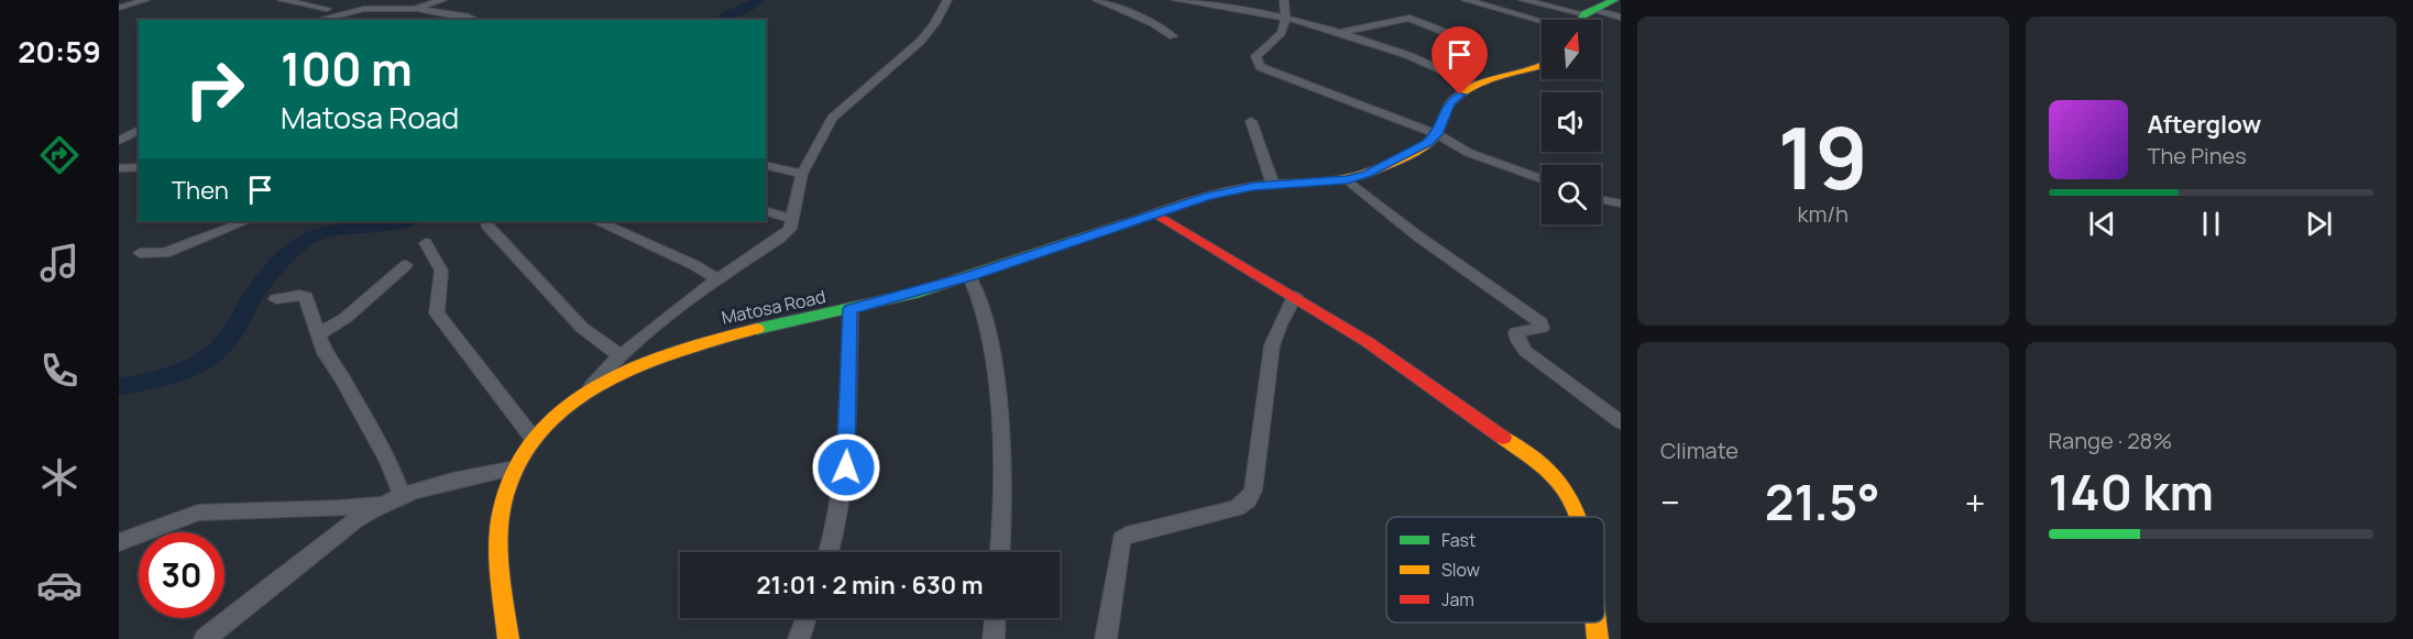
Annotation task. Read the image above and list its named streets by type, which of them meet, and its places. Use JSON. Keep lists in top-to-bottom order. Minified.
{"streets":{"street":["Matosa Road"]},"legend":["Fast","Slow","Jam"],"north":"top","page":{"tabs":"20:59","tile":[["19","km/h"],"Climate",["Range · 28%","140 km"]],"turn":["100 m","Matosa Road"],"song":["Afterglow","The Pines"],"then":"Then","heat":["−","21.5°","+"],"limit":"30","trip":"21:01 · 2 min · 630 m"}}
